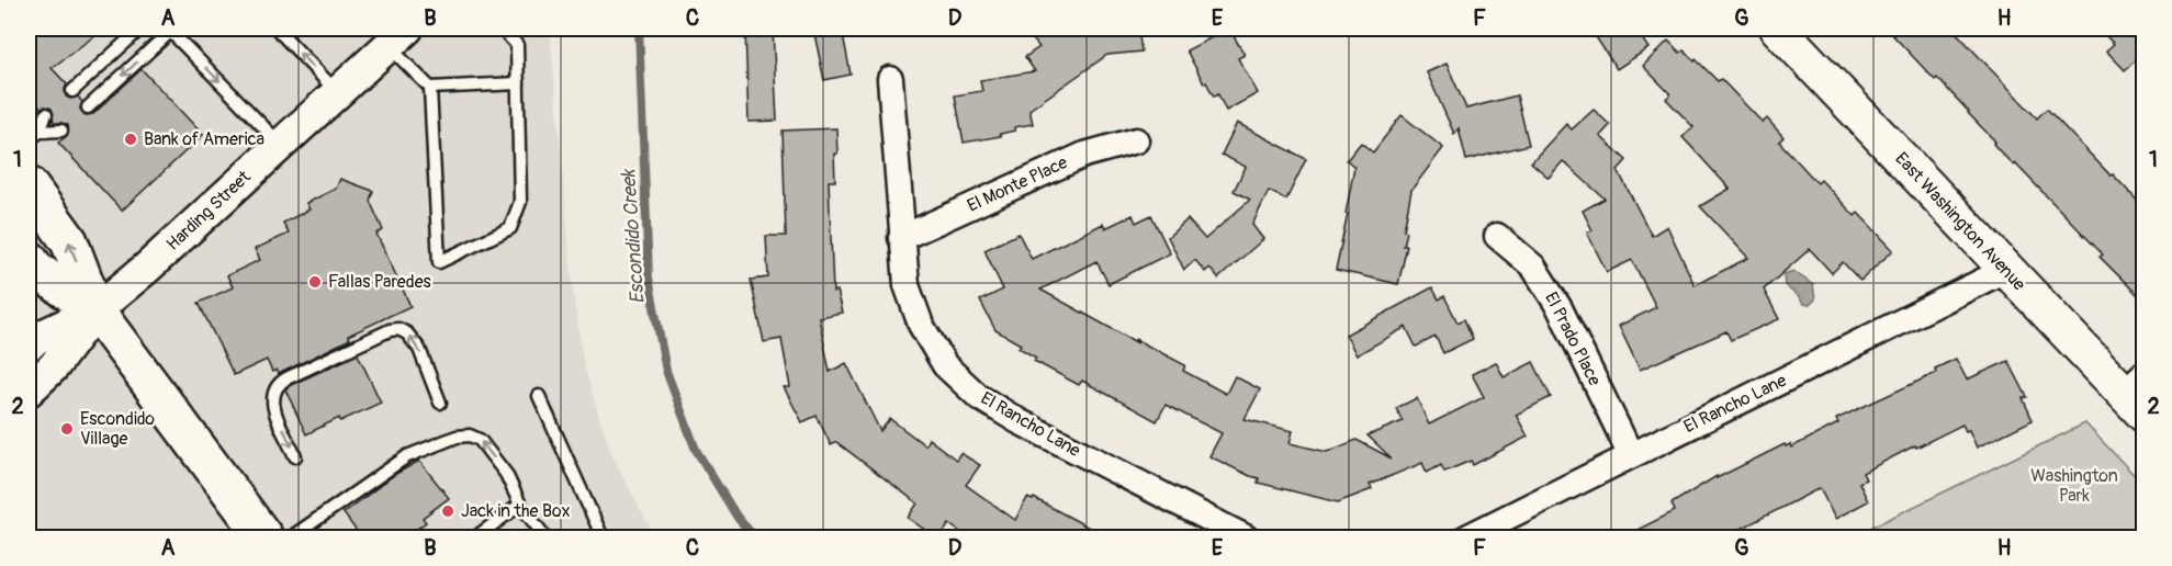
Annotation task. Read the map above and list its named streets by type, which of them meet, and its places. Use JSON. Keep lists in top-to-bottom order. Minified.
{"streets":{"main road":["East Washington Avenue"],"street":["El Monte Place","Harding Street","El Prado Place","El Rancho Lane"]},"crossings":[["El Monte Place","El Rancho Lane"],["East Washington Avenue","El Rancho Lane"],["El Prado Place","El Rancho Lane"]],"water":["Escondido Creek"],"parks":["Washington Park"],"places":["Bank of America","Fallas Paredes","Escondido Village","Jack in the Box"],"grid":{"columns":["A","B","C","D","E","F","G","H"],"rows":["1","2"]}}
